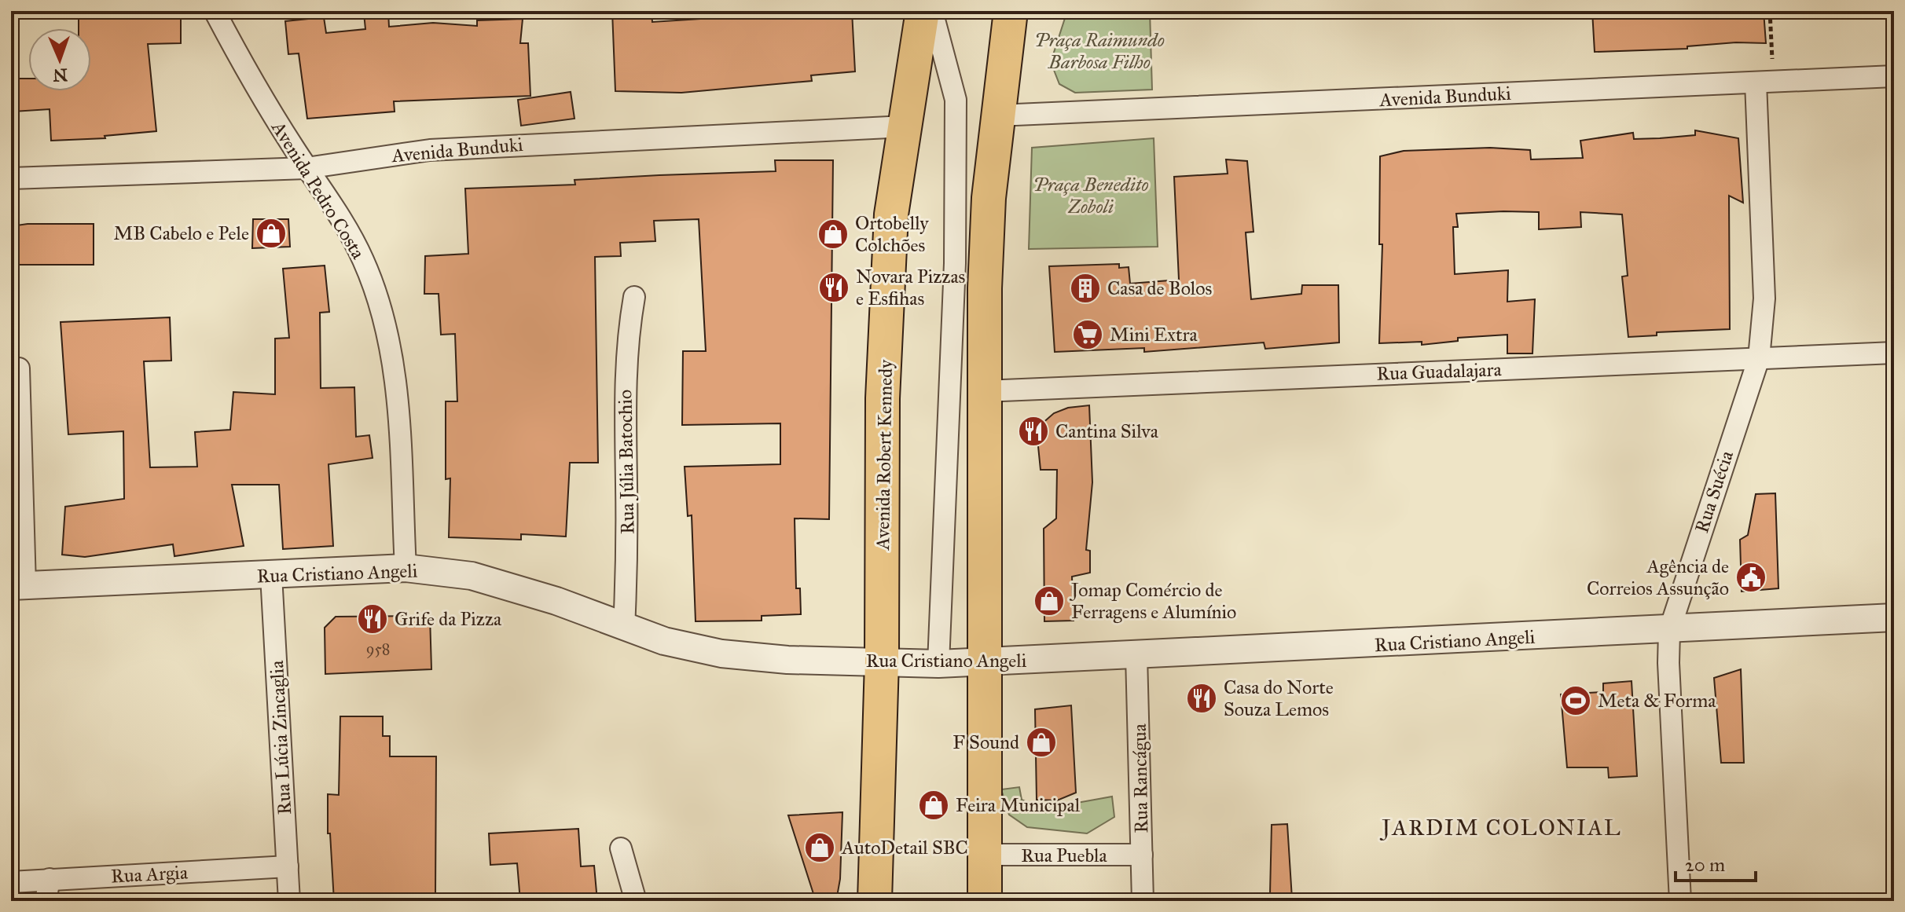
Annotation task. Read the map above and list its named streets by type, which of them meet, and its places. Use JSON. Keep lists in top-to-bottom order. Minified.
{"streets":{"main road":["Avenida Robert Kennedy"],"street":["Avenida Bunduki","Avenida Pedro Costa","Rua Guadalajara","Rua Júlia Batochio","Rua Suécia","Rua Cristiano Angeli","Rua Lúcia Zincaglia","Rua Rancágua","Rua Puebla","Rua Argia"]},"crossings":[["Avenida Bunduki","Avenida Pedro Costa"],["Avenida Bunduki","Avenida Robert Kennedy"],["Avenida Bunduki","Rua Suécia"],["Avenida Pedro Costa","Rua Cristiano Angeli"],["Rua Guadalajara","Rua Suécia"],["Avenida Robert Kennedy","Rua Cristiano Angeli"],["Rua Júlia Batochio","Rua Cristiano Angeli"],["Rua Suécia","Rua Cristiano Angeli"],["Rua Cristiano Angeli","Rua Lúcia Zincaglia"],["Rua Cristiano Angeli","Rua Rancágua"],["Rua Lúcia Zincaglia","Rua Argia"],["Rua Rancágua","Rua Puebla"]],"districts":["JARDIM COLONIAL"],"parks":["Praça Raimundo Barbosa Filho","Praça Benedito Zoboli"],"places":{"shop":["MB Cabelo e Pele","Ortobelly Colchões","Jomap Comércio de Ferragens e Alumínio","F Sound","Feira Municipal","AutoDetail SBC"],"restaurant":["Novara Pizzas e Esfihas","Cantina Silva","Grife da Pizza","Casa do Norte Souza Lemos"],"building":["Casa de Bolos"],"supermarket":["Mini Extra"],"public building":["Agência de Correios Assunção"],"sports":["Meta & Forma"]},"house_numbers":["958"],"scale_bar":"20 m","north":"bottom"}
